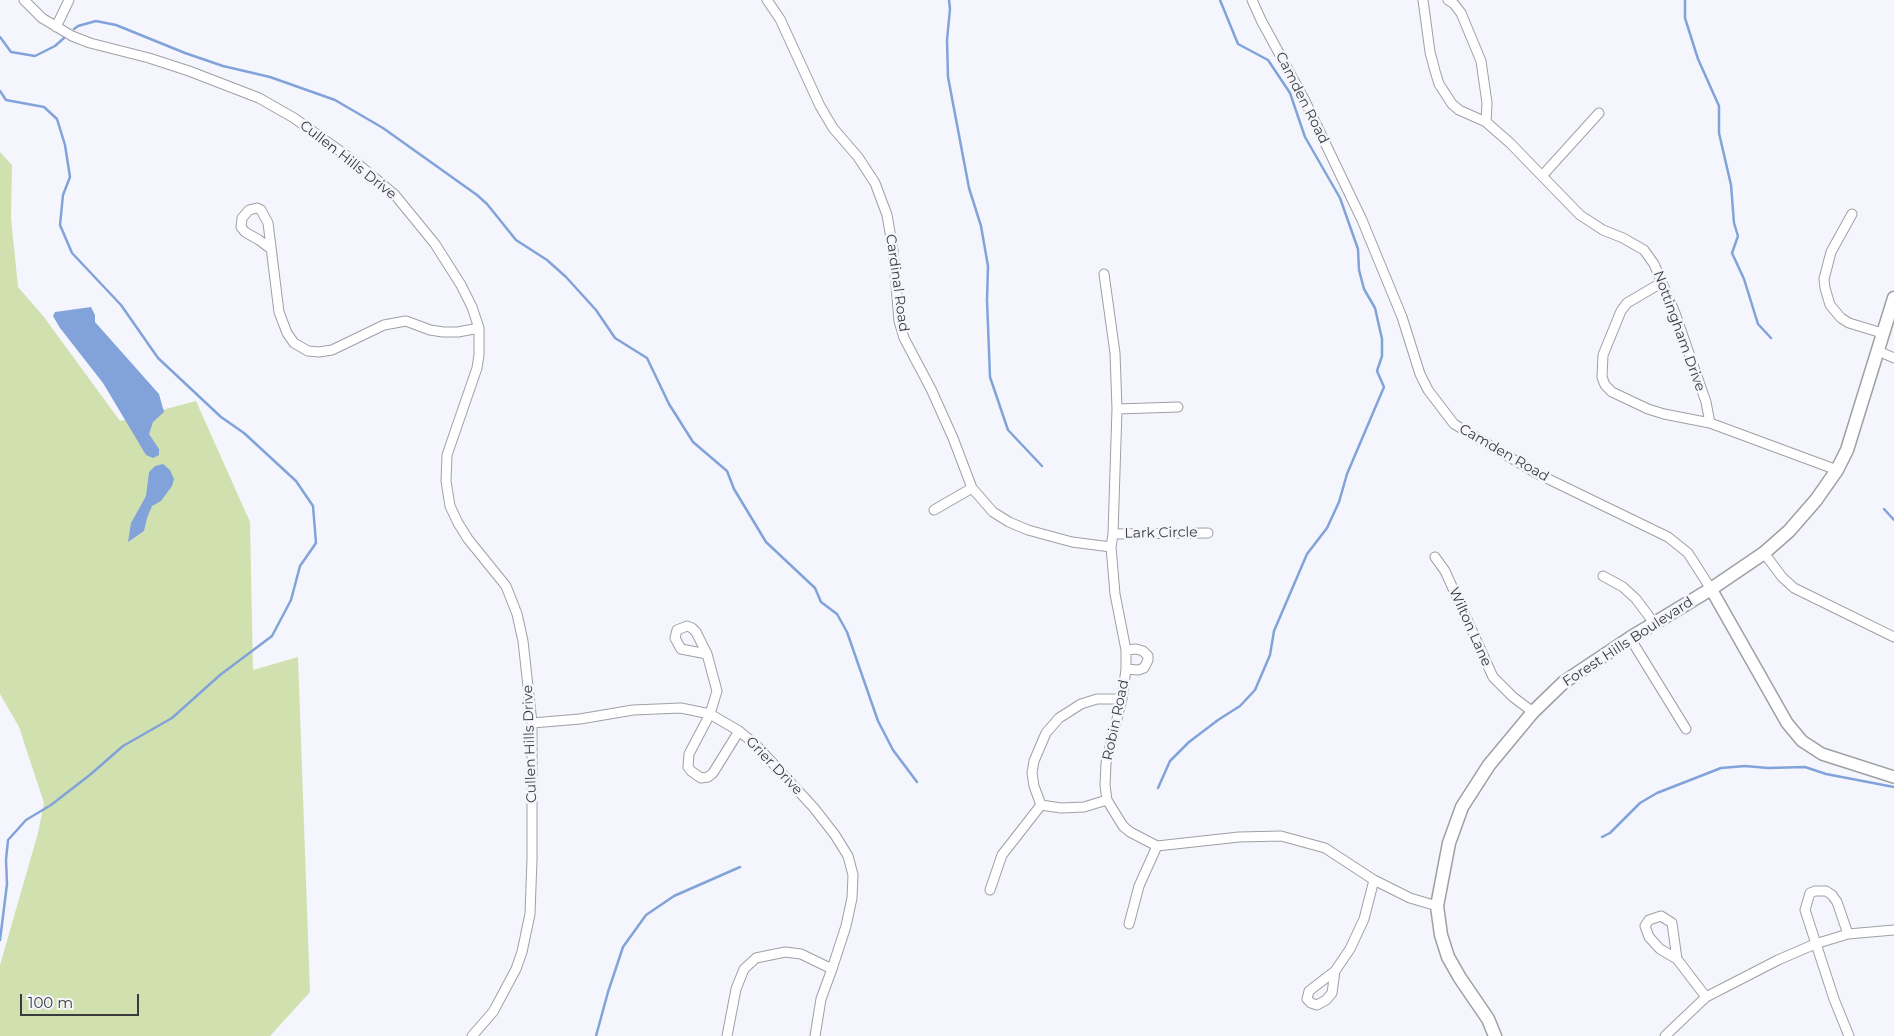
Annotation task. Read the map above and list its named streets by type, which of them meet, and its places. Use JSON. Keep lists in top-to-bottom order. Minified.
{"streets":{"main road":["Forest Hills Boulevard"],"street":["Camden Road","Cullen Hills Drive","Cardinal Road","Nottingham Drive","Lark Circle","Wilton Lane","Robin Road","Grier Drive"]},"crossings":[["Camden Road","Forest Hills Boulevard"],["Cullen Hills Drive","Grier Drive"],["Cardinal Road","Robin Road"],["Lark Circle","Robin Road"],["Wilton Lane","Forest Hills Boulevard"]],"scale_bar":"100 m"}
